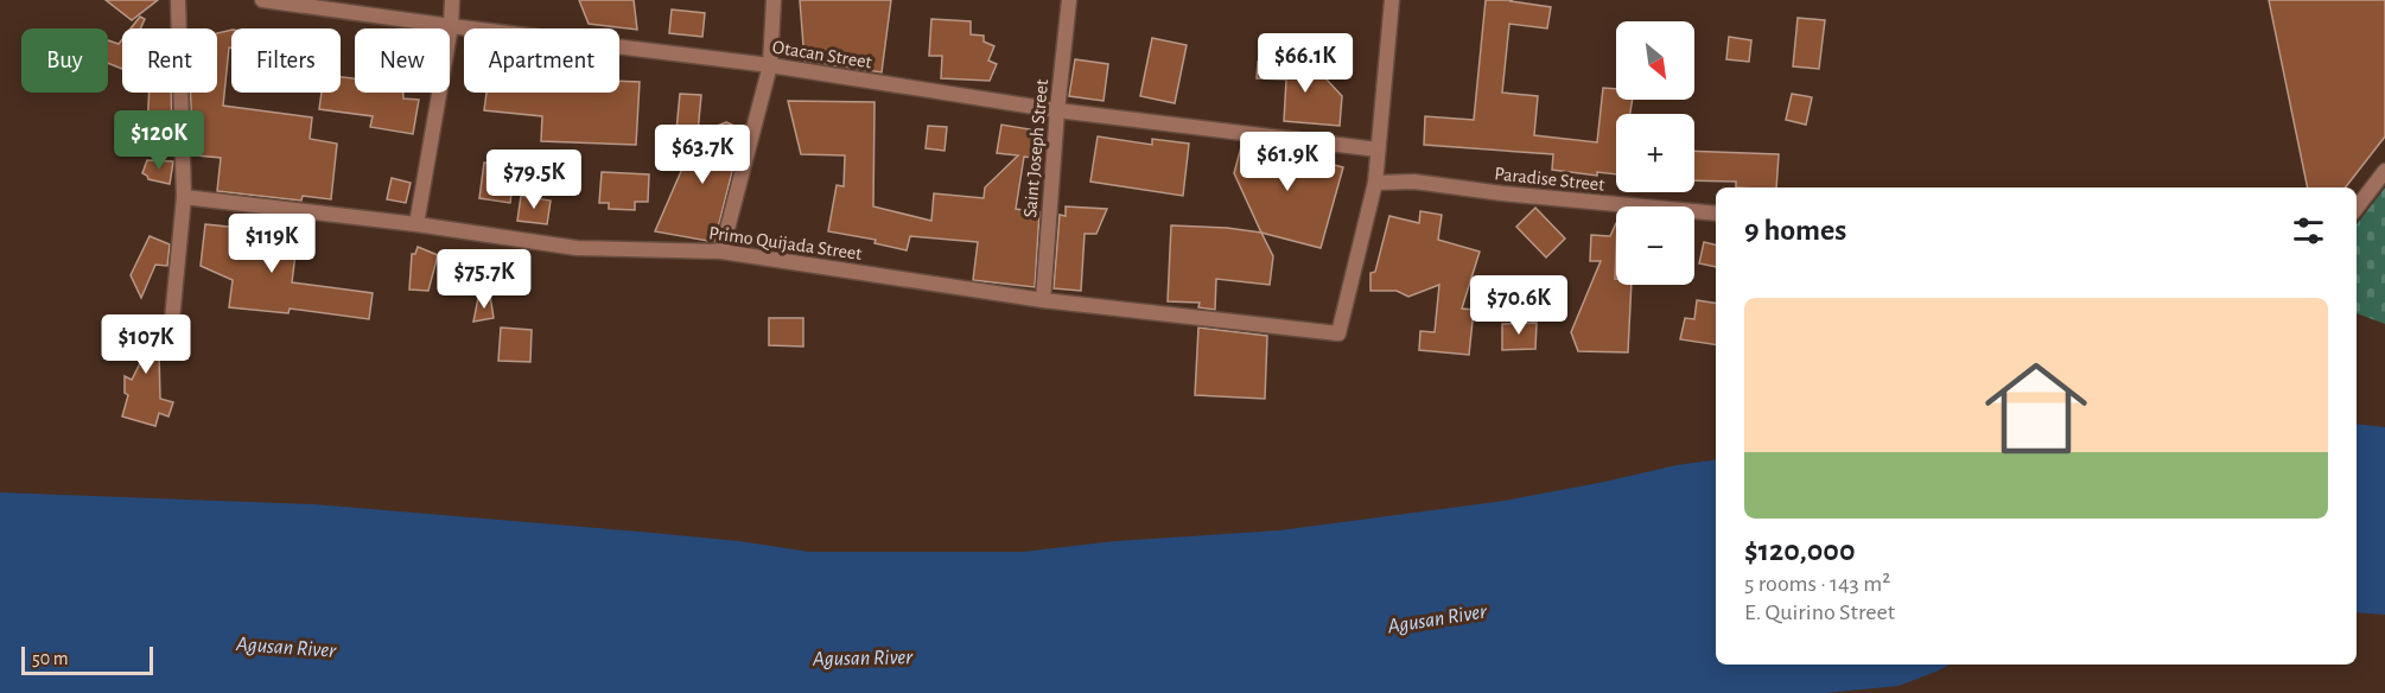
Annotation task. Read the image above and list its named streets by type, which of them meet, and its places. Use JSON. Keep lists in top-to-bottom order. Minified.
{"streets":{"street":["Otacan Street","Saint Joseph Street","Paradise Street","Primo Quijada Street"]},"crossings":[["Otacan Street","Saint Joseph Street"],["Saint Joseph Street","Primo Quijada Street"],["Paradise Street","Primo Quijada Street"]],"water":["Agusan River"],"scale_bar":"50 m","north":"bottom right","page":{"map_buttons":["+","−"],"chip":["Buy","Rent","Filters","New","Apartment"],"price":["$66.1K","$120K","$63.7K","$61.9K","$79.5K","$119K","$75.7K","$70.6K","$107K"],"heading":"9 homes","list":[{"name":"$120,000","note":"5 rooms · 143 m² · E. Quirino Street"}],"scale":"50 m"}}
